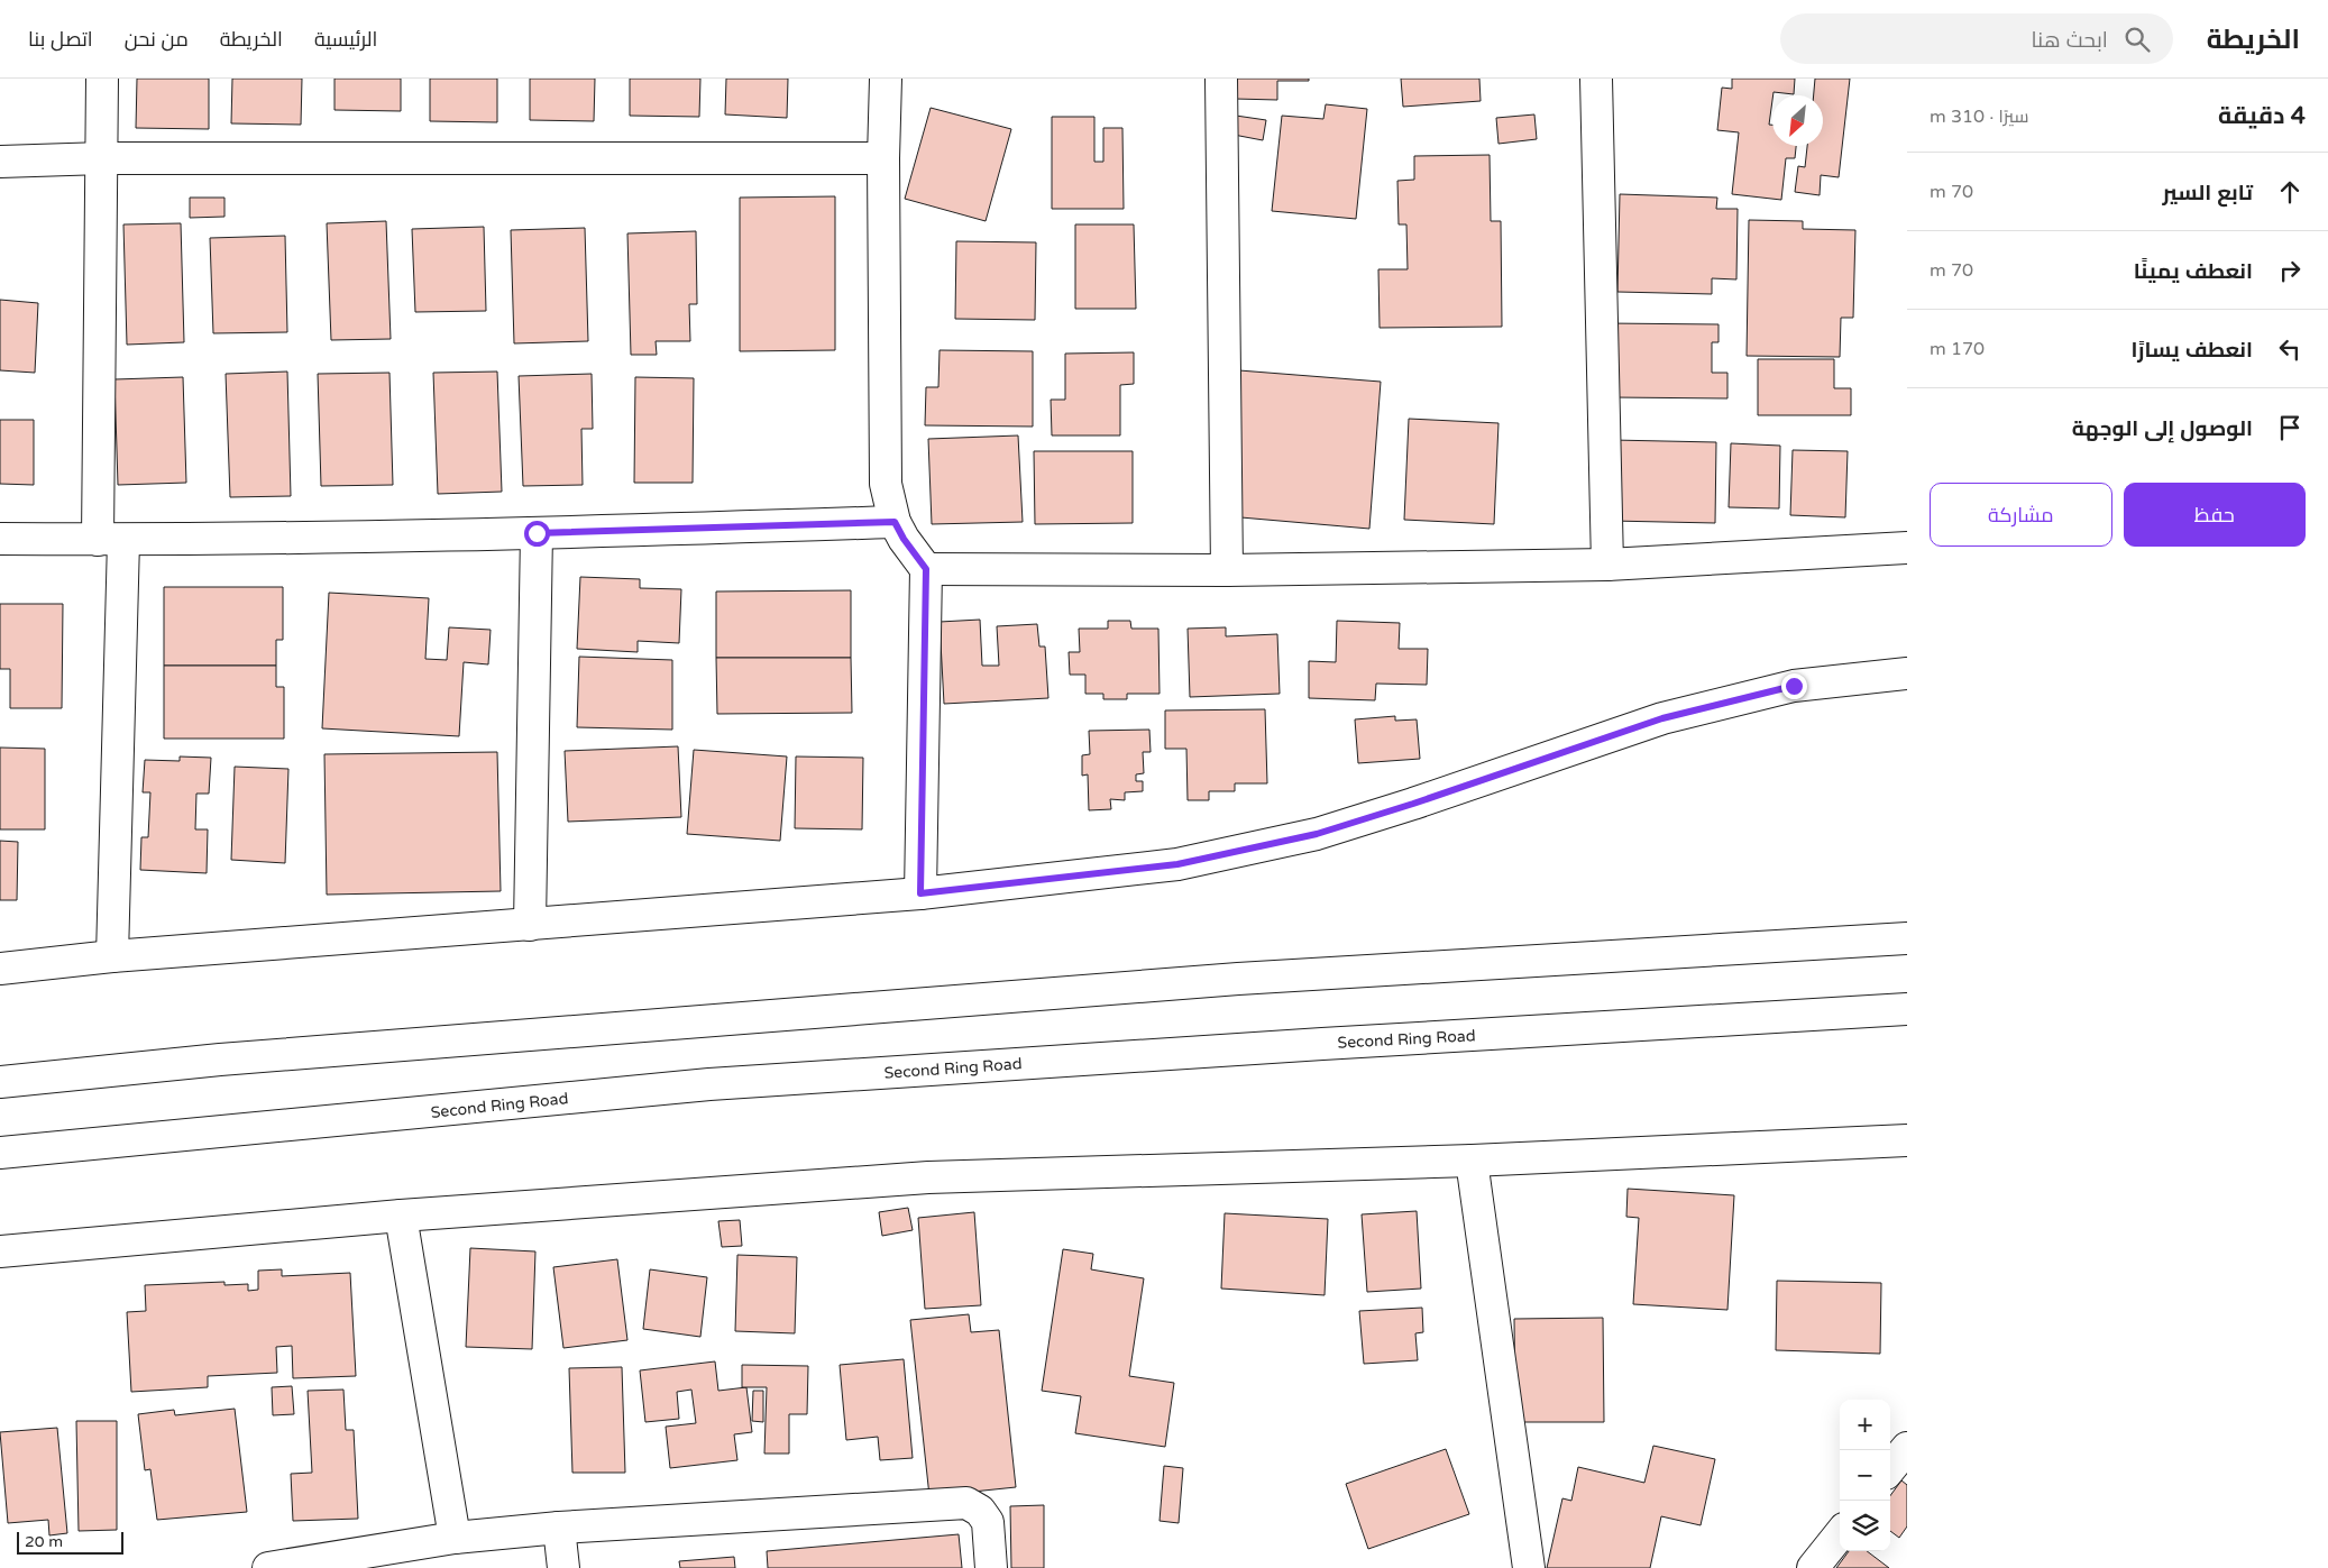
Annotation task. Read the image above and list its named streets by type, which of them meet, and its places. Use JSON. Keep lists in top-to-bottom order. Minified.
{"streets":{"main road":["Second Ring Road"]},"scale_bar":"20 m","north":"bottom left","page":{"header":"الخريطة","search":"ابحث هنا","nav":["الرئيسية","الخريطة","من نحن","اتصل بنا"],"heading":["4 دقيقة","سيرًا · 310 m"],"list":[["تابع السير","70 m"],["انعطف يمينًا","70 m"],["انعطف يسارًا","170 m"],"الوصول إلى الوجهة"],"buttons":["حفظ","مشاركة"],"map_buttons":["+","−"],"scale":"20 m"}}
